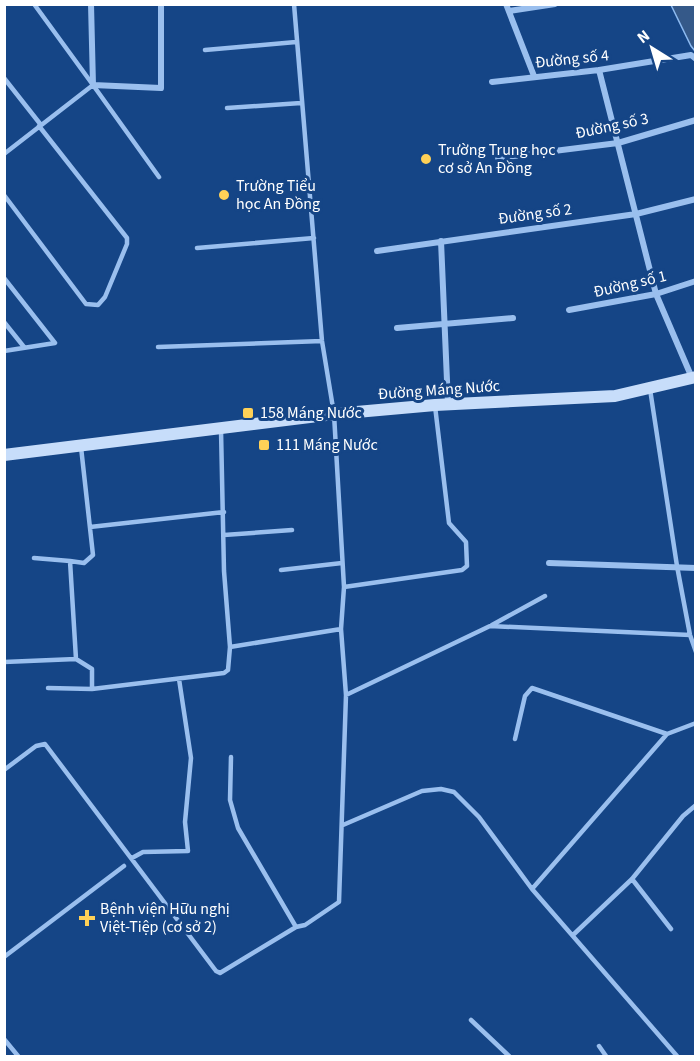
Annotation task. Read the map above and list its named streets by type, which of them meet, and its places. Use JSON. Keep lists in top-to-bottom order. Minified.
{"streets":{"main road":["Đường Máng Nước"],"street":["Đường số 4","Đường số 3","Đường số 2","Đường số 1"]},"places":{"other":["Trường Trung học cơ sở An Đồng","Trường Tiểu học An Đồng"],"transit":["158 Máng Nước","111 Máng Nước"],"health":["Bệnh viện Hữu nghị Việt-Tiệp (cơ sở 2)"]},"north":"top left"}
